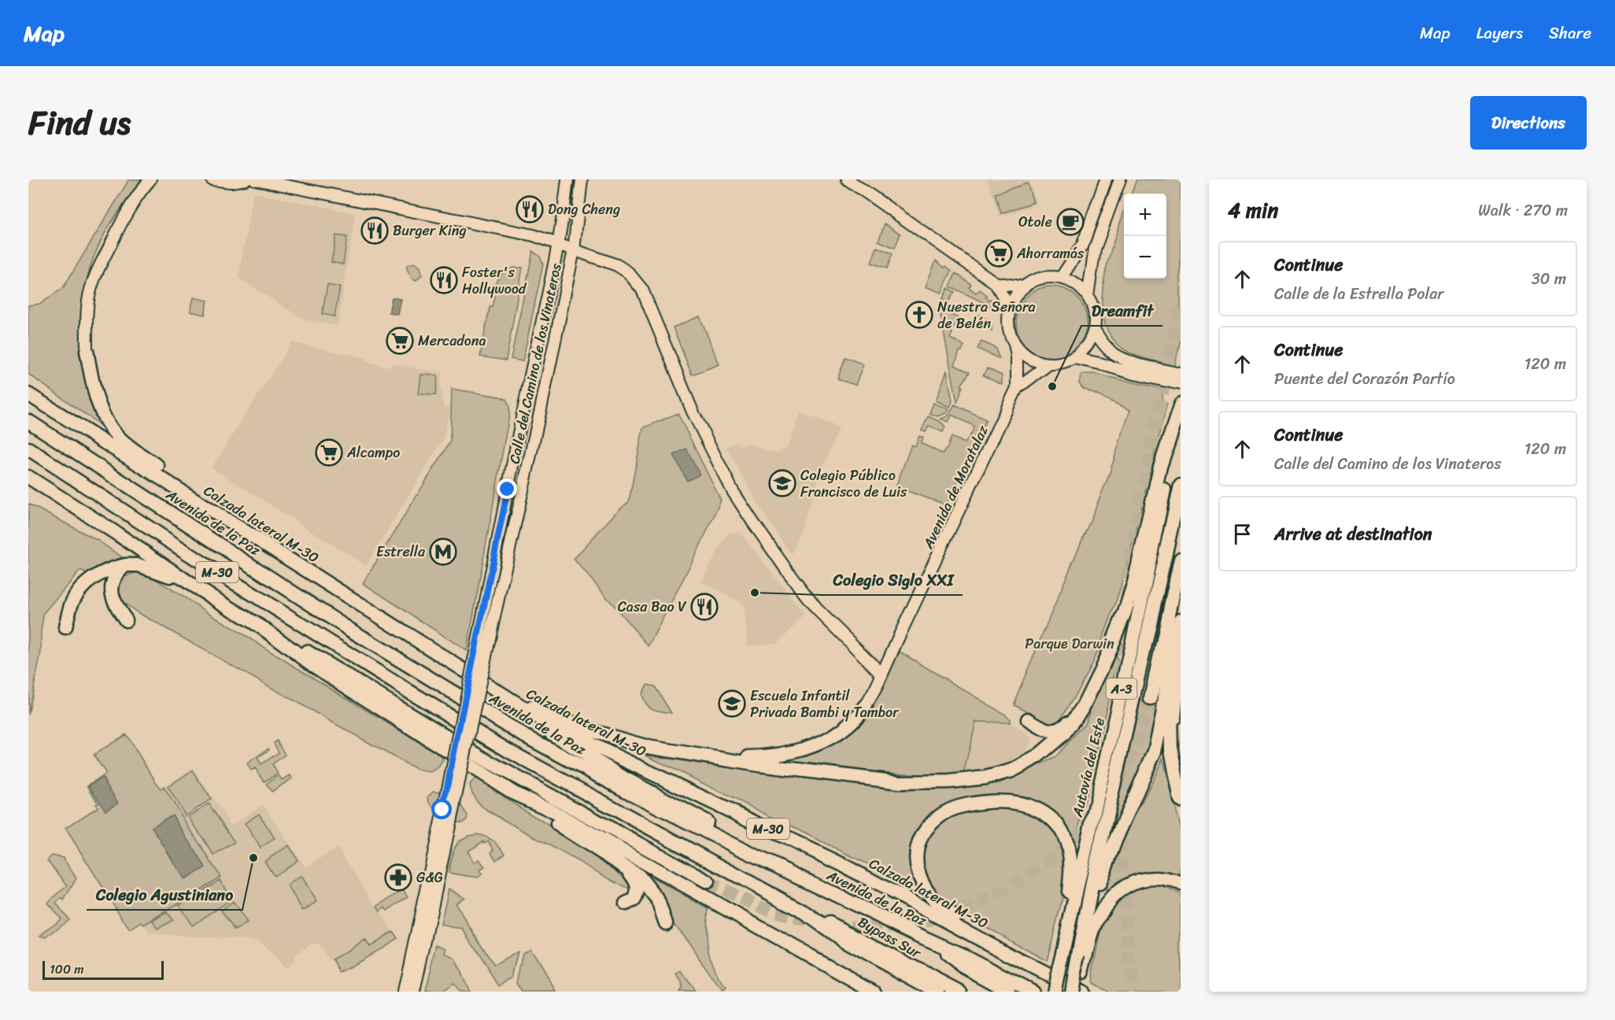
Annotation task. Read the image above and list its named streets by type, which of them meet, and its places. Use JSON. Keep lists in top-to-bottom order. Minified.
{"streets":{"highway":["Avenida de la Paz","Calzada lateral M-30","M-30","A-3","Autovía del Este","Bypass Sur"],"street":["Calle del Camino de los Vinateros","Avenida de Moratalaz"]},"crossings":[["Avenida de la Paz","Bypass Sur"],["M-30","Bypass Sur"]],"parks":["Parque Darwin"],"places":{"restaurant":["Dong Cheng","Burger King","Foster's Hollywood","Casa Bao V"],"cafe":["Otole"],"supermarket":["Ahorramás","Mercadona","Alcampo"],"church":["Nuestra Señora de Belén"],"other":["Dreamfit","Colegio Siglo XXI","Colegio Agustiniano"],"school or university":["Colegio Público Francisco de Luis","Escuela Infantil Privada Bambi y Tambor"],"metro station":["Estrella"],"pharmacy":["G&G"]},"scale_bar":"100 m","page":{"header":"Map","nav":["Map","Layers","Share"],"title":"Find us","buttons":"Directions","heading":["4 min","Walk · 270 m"],"map_buttons":["+","−"],"list":[["Continue","Calle de la Estrella Polar","30 m"],["Continue","Puente del Corazón Partío","120 m"],["Continue","Calle del Camino de los Vinateros","120 m"],"Arrive at destination"],"scale":"100 m"}}
